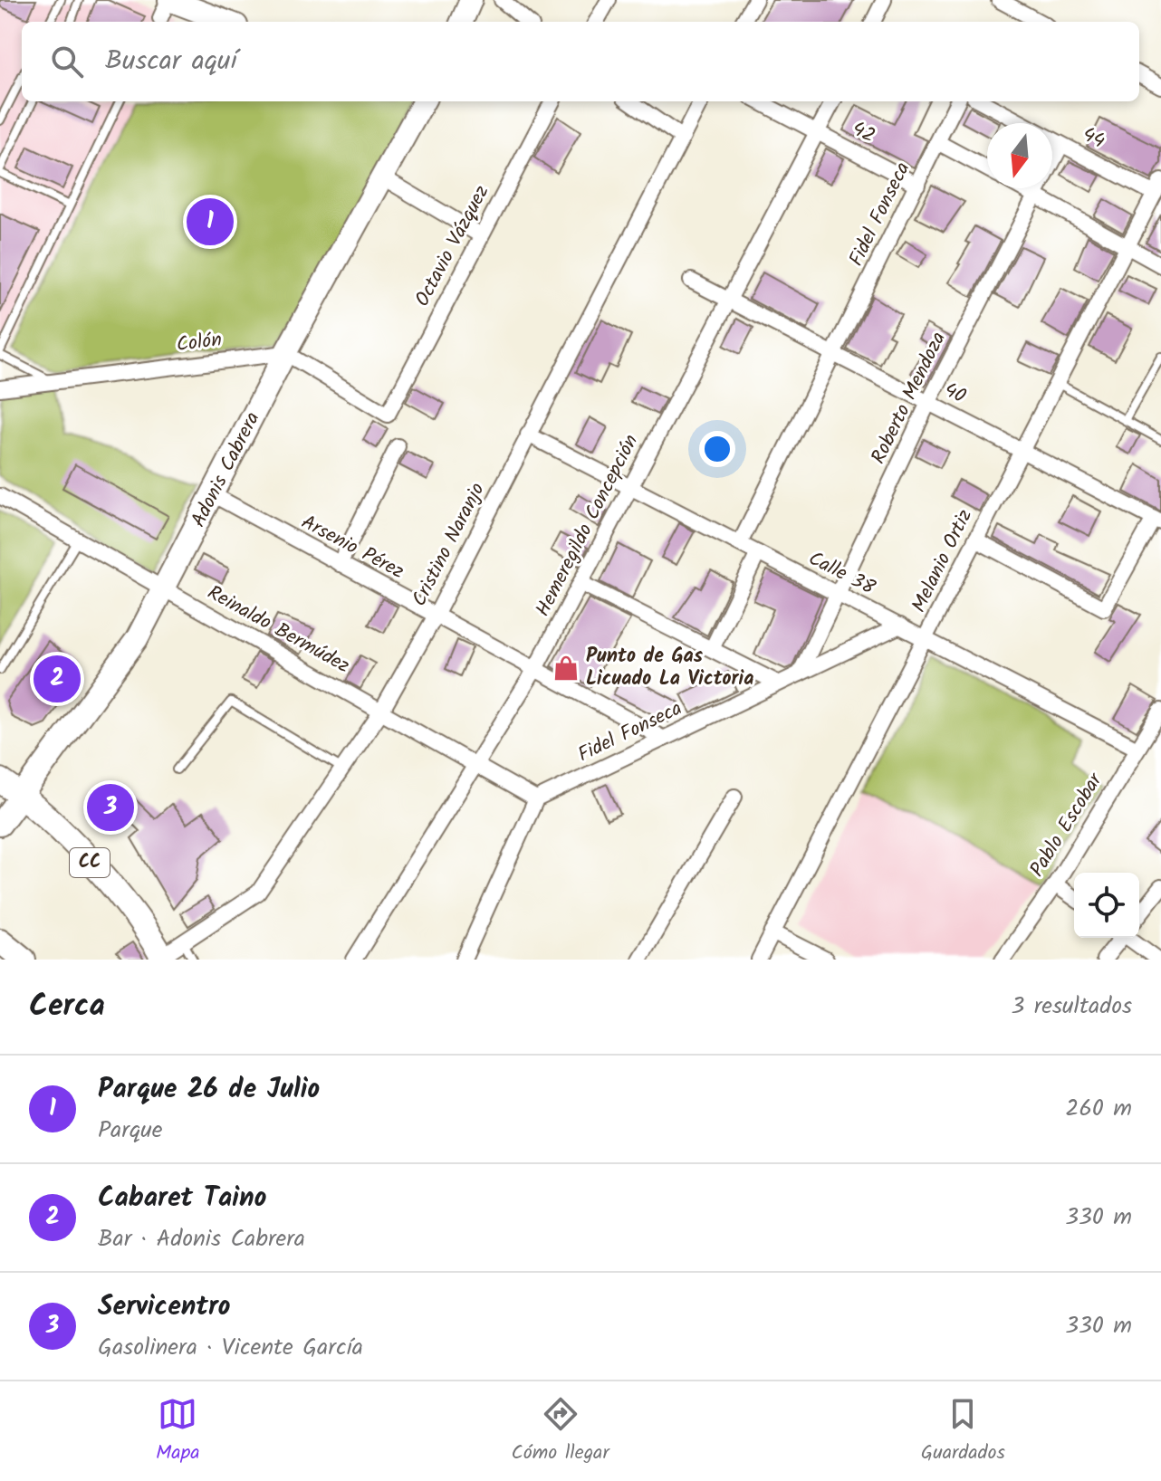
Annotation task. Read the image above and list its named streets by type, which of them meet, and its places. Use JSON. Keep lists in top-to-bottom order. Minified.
{"streets":{"main road":["CC"],"street":["42","44","Fidel Fonseca","Octavio Vázquez","Colón","40","Roberto Mendoza","Adonis Cabrera","Hemeregildo Concepción","Cristino Naranjo","Arsenio Pérez","Melanio Ortiz","Calle 38","Reinaldo Bermúdez","Pablo Escobar"]},"crossings":[["42","Fidel Fonseca"],["42","Hemeregildo Concepción"],["44","Roberto Mendoza"],["44","Melanio Ortiz"],["Fidel Fonseca","40"],["Fidel Fonseca","Roberto Mendoza"],["Fidel Fonseca","Arsenio Pérez"],["Fidel Fonseca","Calle 38"],["Fidel Fonseca","Reinaldo Bermúdez"],["Octavio Vázquez","Colón"],["Octavio Vázquez","Adonis Cabrera"],["Colón","Adonis Cabrera"],["40","Roberto Mendoza"],["40","Hemeregildo Concepción"],["40","Melanio Ortiz"],["Roberto Mendoza","Calle 38"],["Adonis Cabrera","Arsenio Pérez"],["Adonis Cabrera","Reinaldo Bermúdez"],["Adonis Cabrera","CC"],["Hemeregildo Concepción","Arsenio Pérez"],["Hemeregildo Concepción","Calle 38"],["Hemeregildo Concepción","Reinaldo Bermúdez"],["Cristino Naranjo","Arsenio Pérez"],["Cristino Naranjo","Calle 38"],["Cristino Naranjo","Reinaldo Bermúdez"],["Cristino Naranjo","CC"],["Melanio Ortiz","Calle 38"],["Calle 38","Pablo Escobar"]],"places":{"shop":["Punto de Gas Licuado La Victoria"]},"north":"bottom","page":{"search":"Buscar aquí","pins":["1","2","3"],"heading":["Cerca","3 resultados"],"list":[{"mark":"1","name":"Parque 26 de Julio","note":"Parque","value":"260 m"},{"mark":"2","name":"Cabaret Taino","note":"Bar · Adonis Cabrera","value":"330 m"},{"mark":"3","name":"Servicentro","note":"Gasolinera · Vicente García","value":"330 m"}],"nav":["Mapa","Cómo llegar","Guardados"]}}
